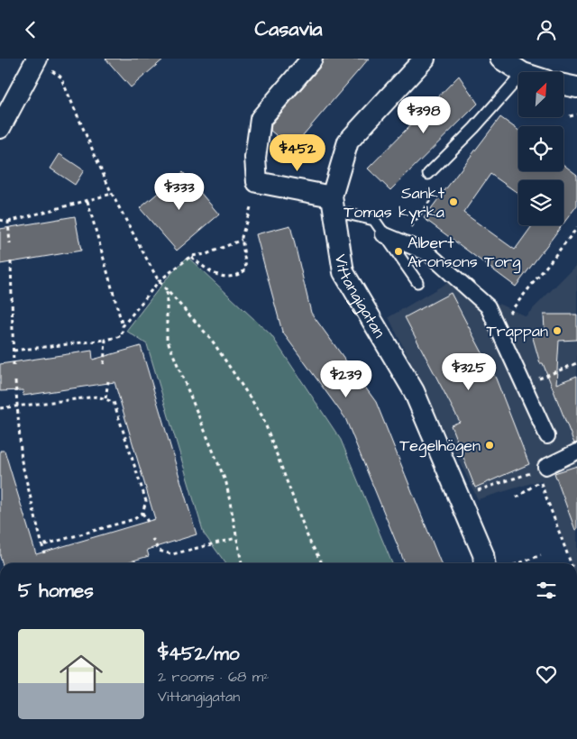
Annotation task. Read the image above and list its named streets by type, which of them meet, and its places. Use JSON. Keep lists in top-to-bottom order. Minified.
{"streets":{"street":["Vittangigatan"]},"places":["Sankt Tomas kyrka","Albert Aronsons Torg","Trappan","Tegelhögen"],"north":"top right","page":{"header":"Casavia","price":["$398","$452","$333","$325","$239"],"heading":"5 homes","list":[{"name":"$452/mo","note":"2 rooms · 68 m² · Vittangigatan"}]}}
